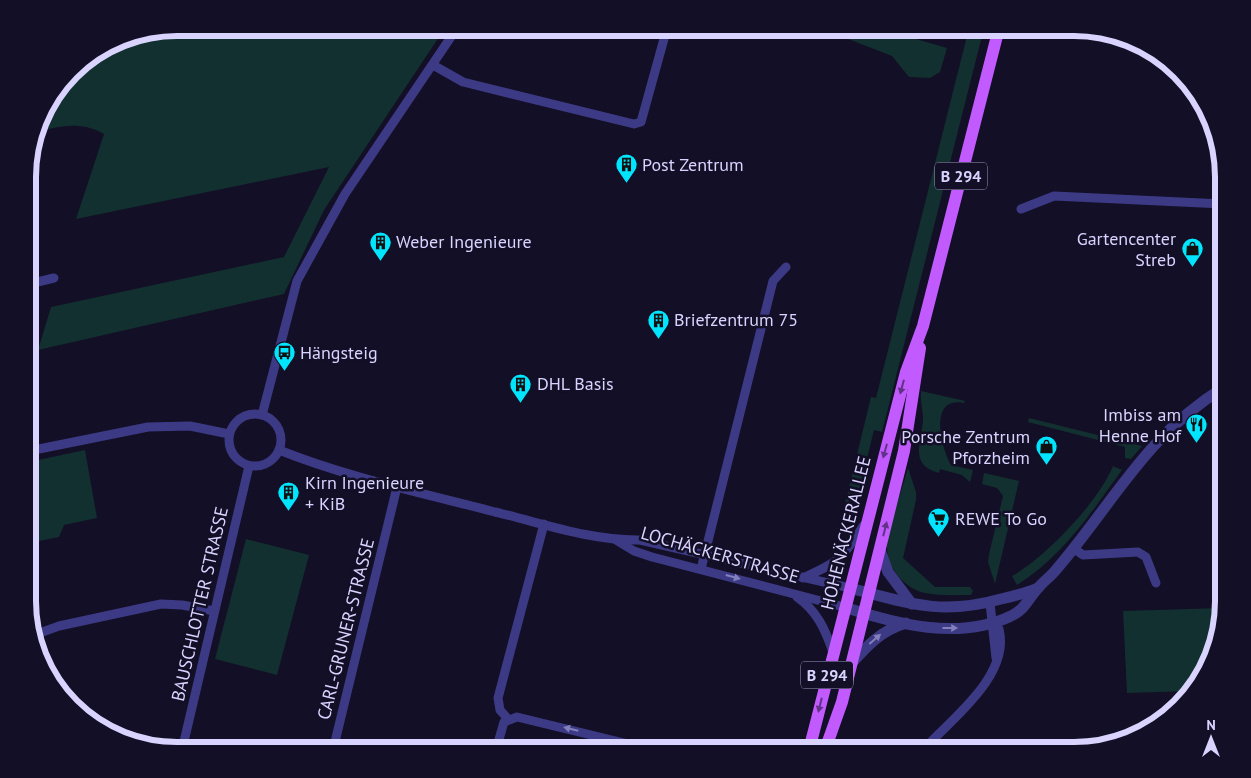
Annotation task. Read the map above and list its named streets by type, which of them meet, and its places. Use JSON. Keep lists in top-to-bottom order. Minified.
{"streets":{"main road":["B 294","HOHENÄCKERALLEE"],"street":["LOCHÄCKERSTRASSE","BAUSCHLOTTER STRASSE","CARL-GRUNER-STRASSE"]},"crossings":[["HOHENÄCKERALLEE","LOCHÄCKERSTRASSE"],["LOCHÄCKERSTRASSE","BAUSCHLOTTER STRASSE"],["LOCHÄCKERSTRASSE","CARL-GRUNER-STRASSE"]],"places":{"building":["Post Zentrum","Weber Ingenieure","Briefzentrum 75","DHL Basis","Kirn Ingenieure + KiB"],"shop":["Gartencenter Streb","Porsche Zentrum Pforzheim"],"bus stop":["Hängsteig"],"restaurant":["Imbiss am Henne Hof"],"supermarket":["REWE To Go"]},"north":"top"}
